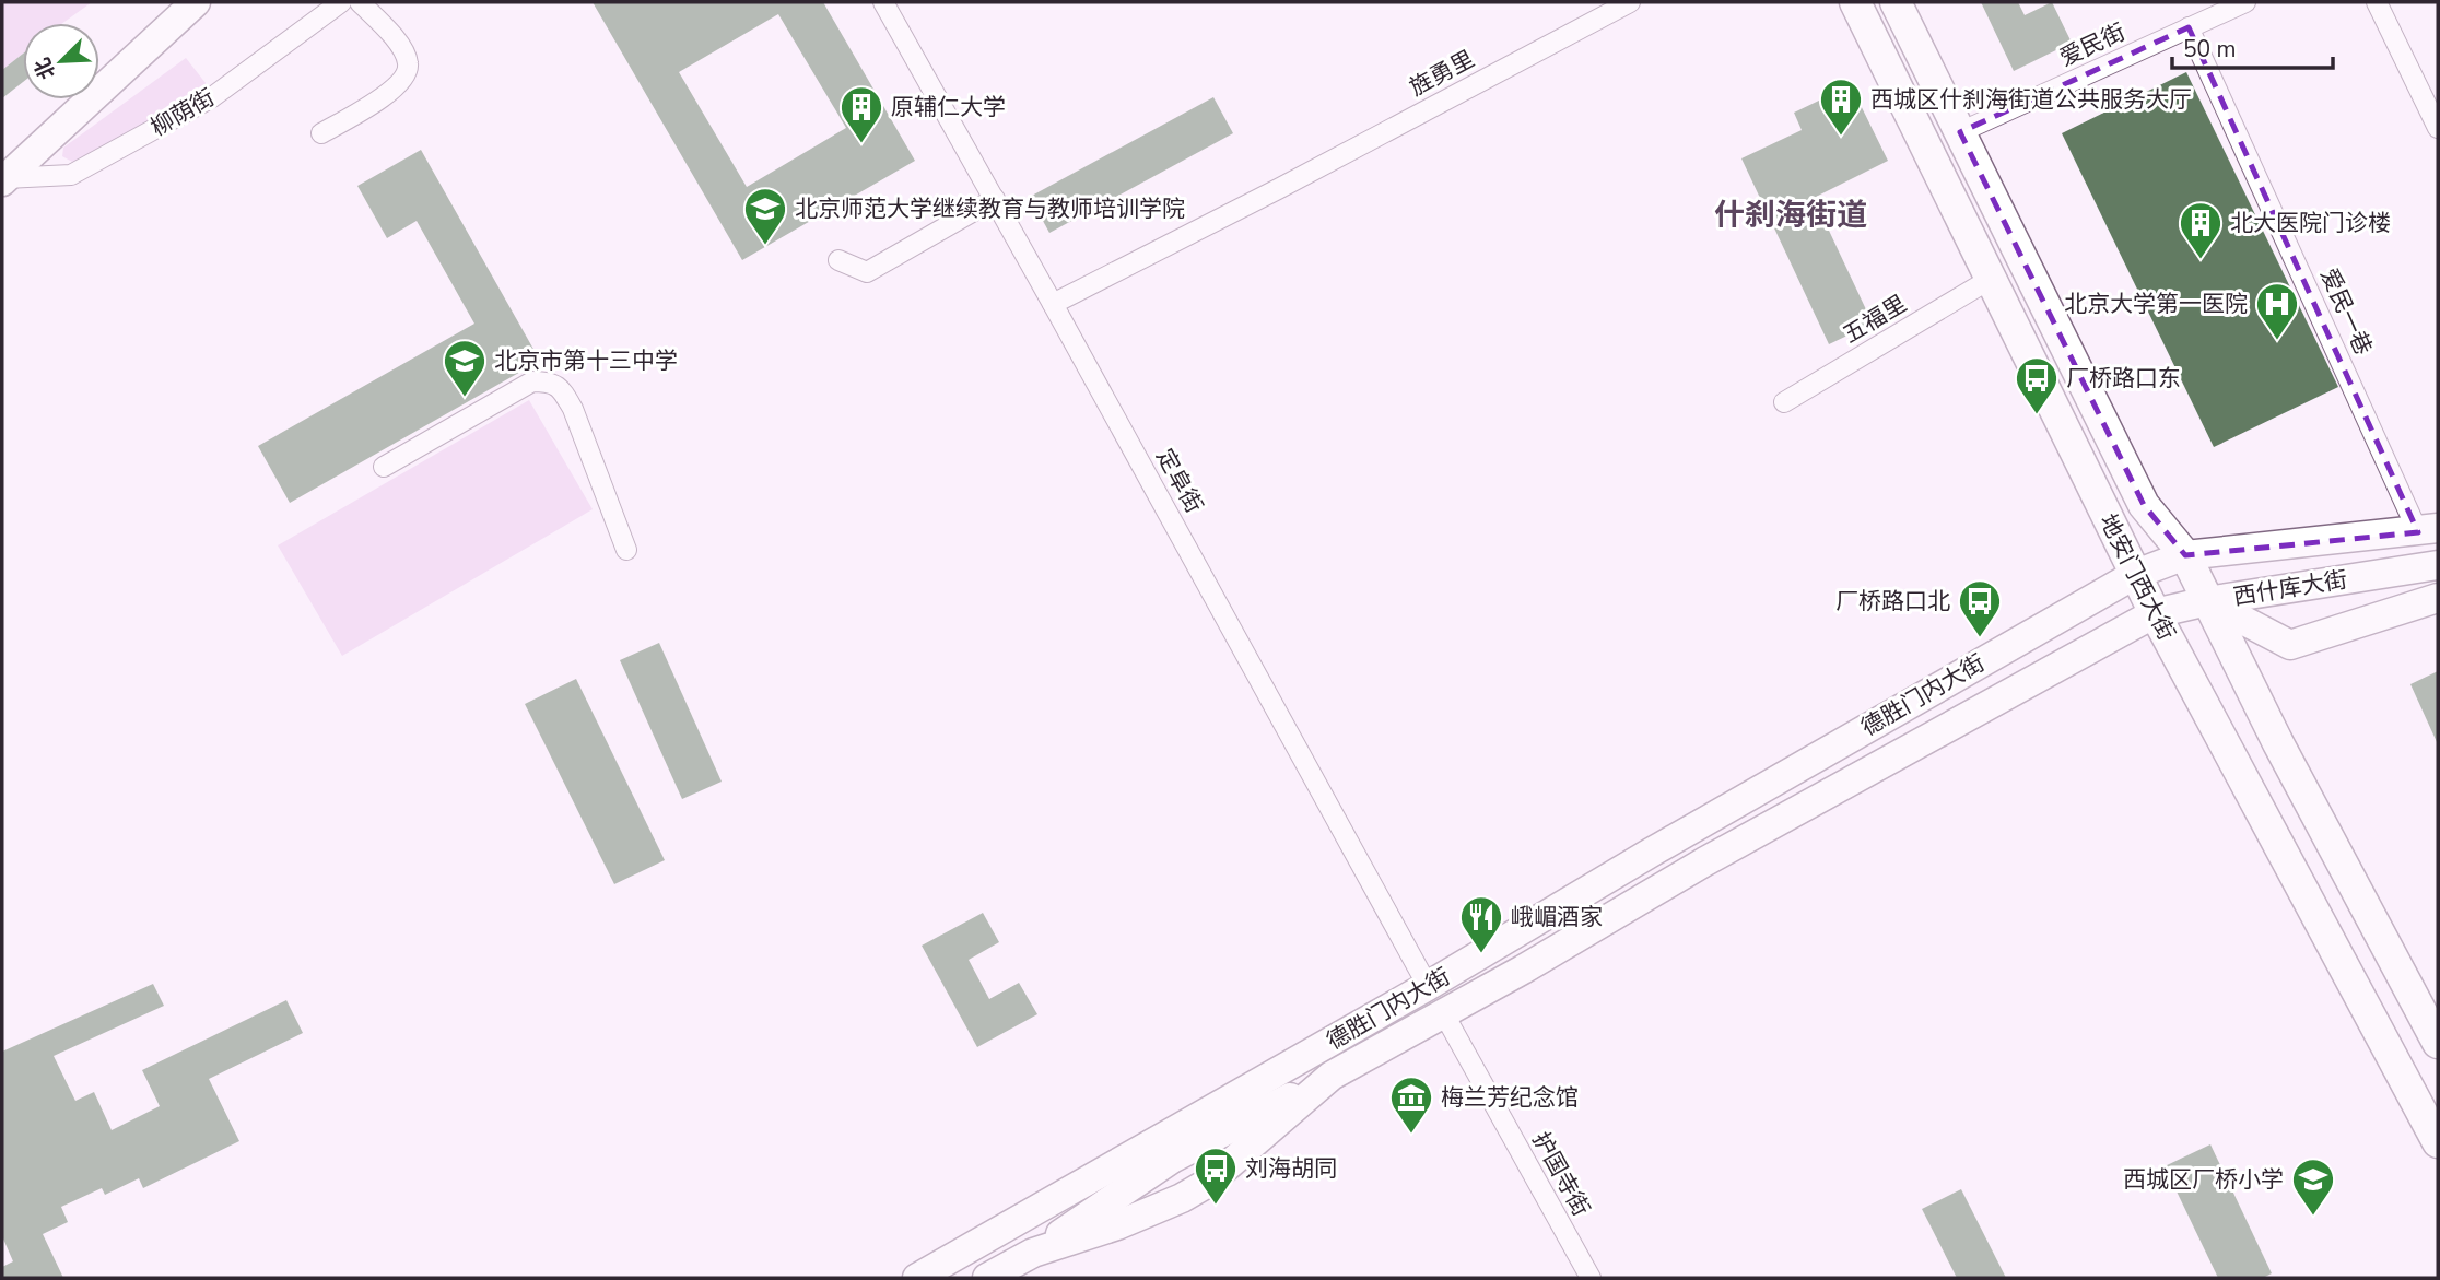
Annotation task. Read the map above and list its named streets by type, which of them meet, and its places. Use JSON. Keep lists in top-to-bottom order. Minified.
{"streets":{"main road":["柳荫街","地安门西大街","西什库大街","德胜门内大街"],"street":["爱民街","旌勇里","爱民一巷","五福里","定阜街","护国寺街"]},"crossings":[["爱民街","爱民一巷"],["爱民街","地安门西大街"],["旌勇里","定阜街"],["爱民一巷","西什库大街"],["五福里","地安门西大街"],["定阜街","德胜门内大街"],["地安门西大街","西什库大街"],["地安门西大街","德胜门内大街"],["西什库大街","德胜门内大街"],["德胜门内大街","护国寺街"]],"districts":["什刹海街道"],"places":{"building":["西城区什刹海街道公共服务大厅","原辅仁大学","北大医院门诊楼"],"school or university":["北京师范大学继续教育与教师培训学院","北京市第十三中学","西城区厂桥小学"],"hospital":["北京大学第一医院"],"bus stop":["厂桥路口东","厂桥路口北","刘海胡同"],"restaurant":["峨嵋酒家"],"museum":["梅兰芳纪念馆"]},"scale_bar":"50 m","north":"bottom left"}
